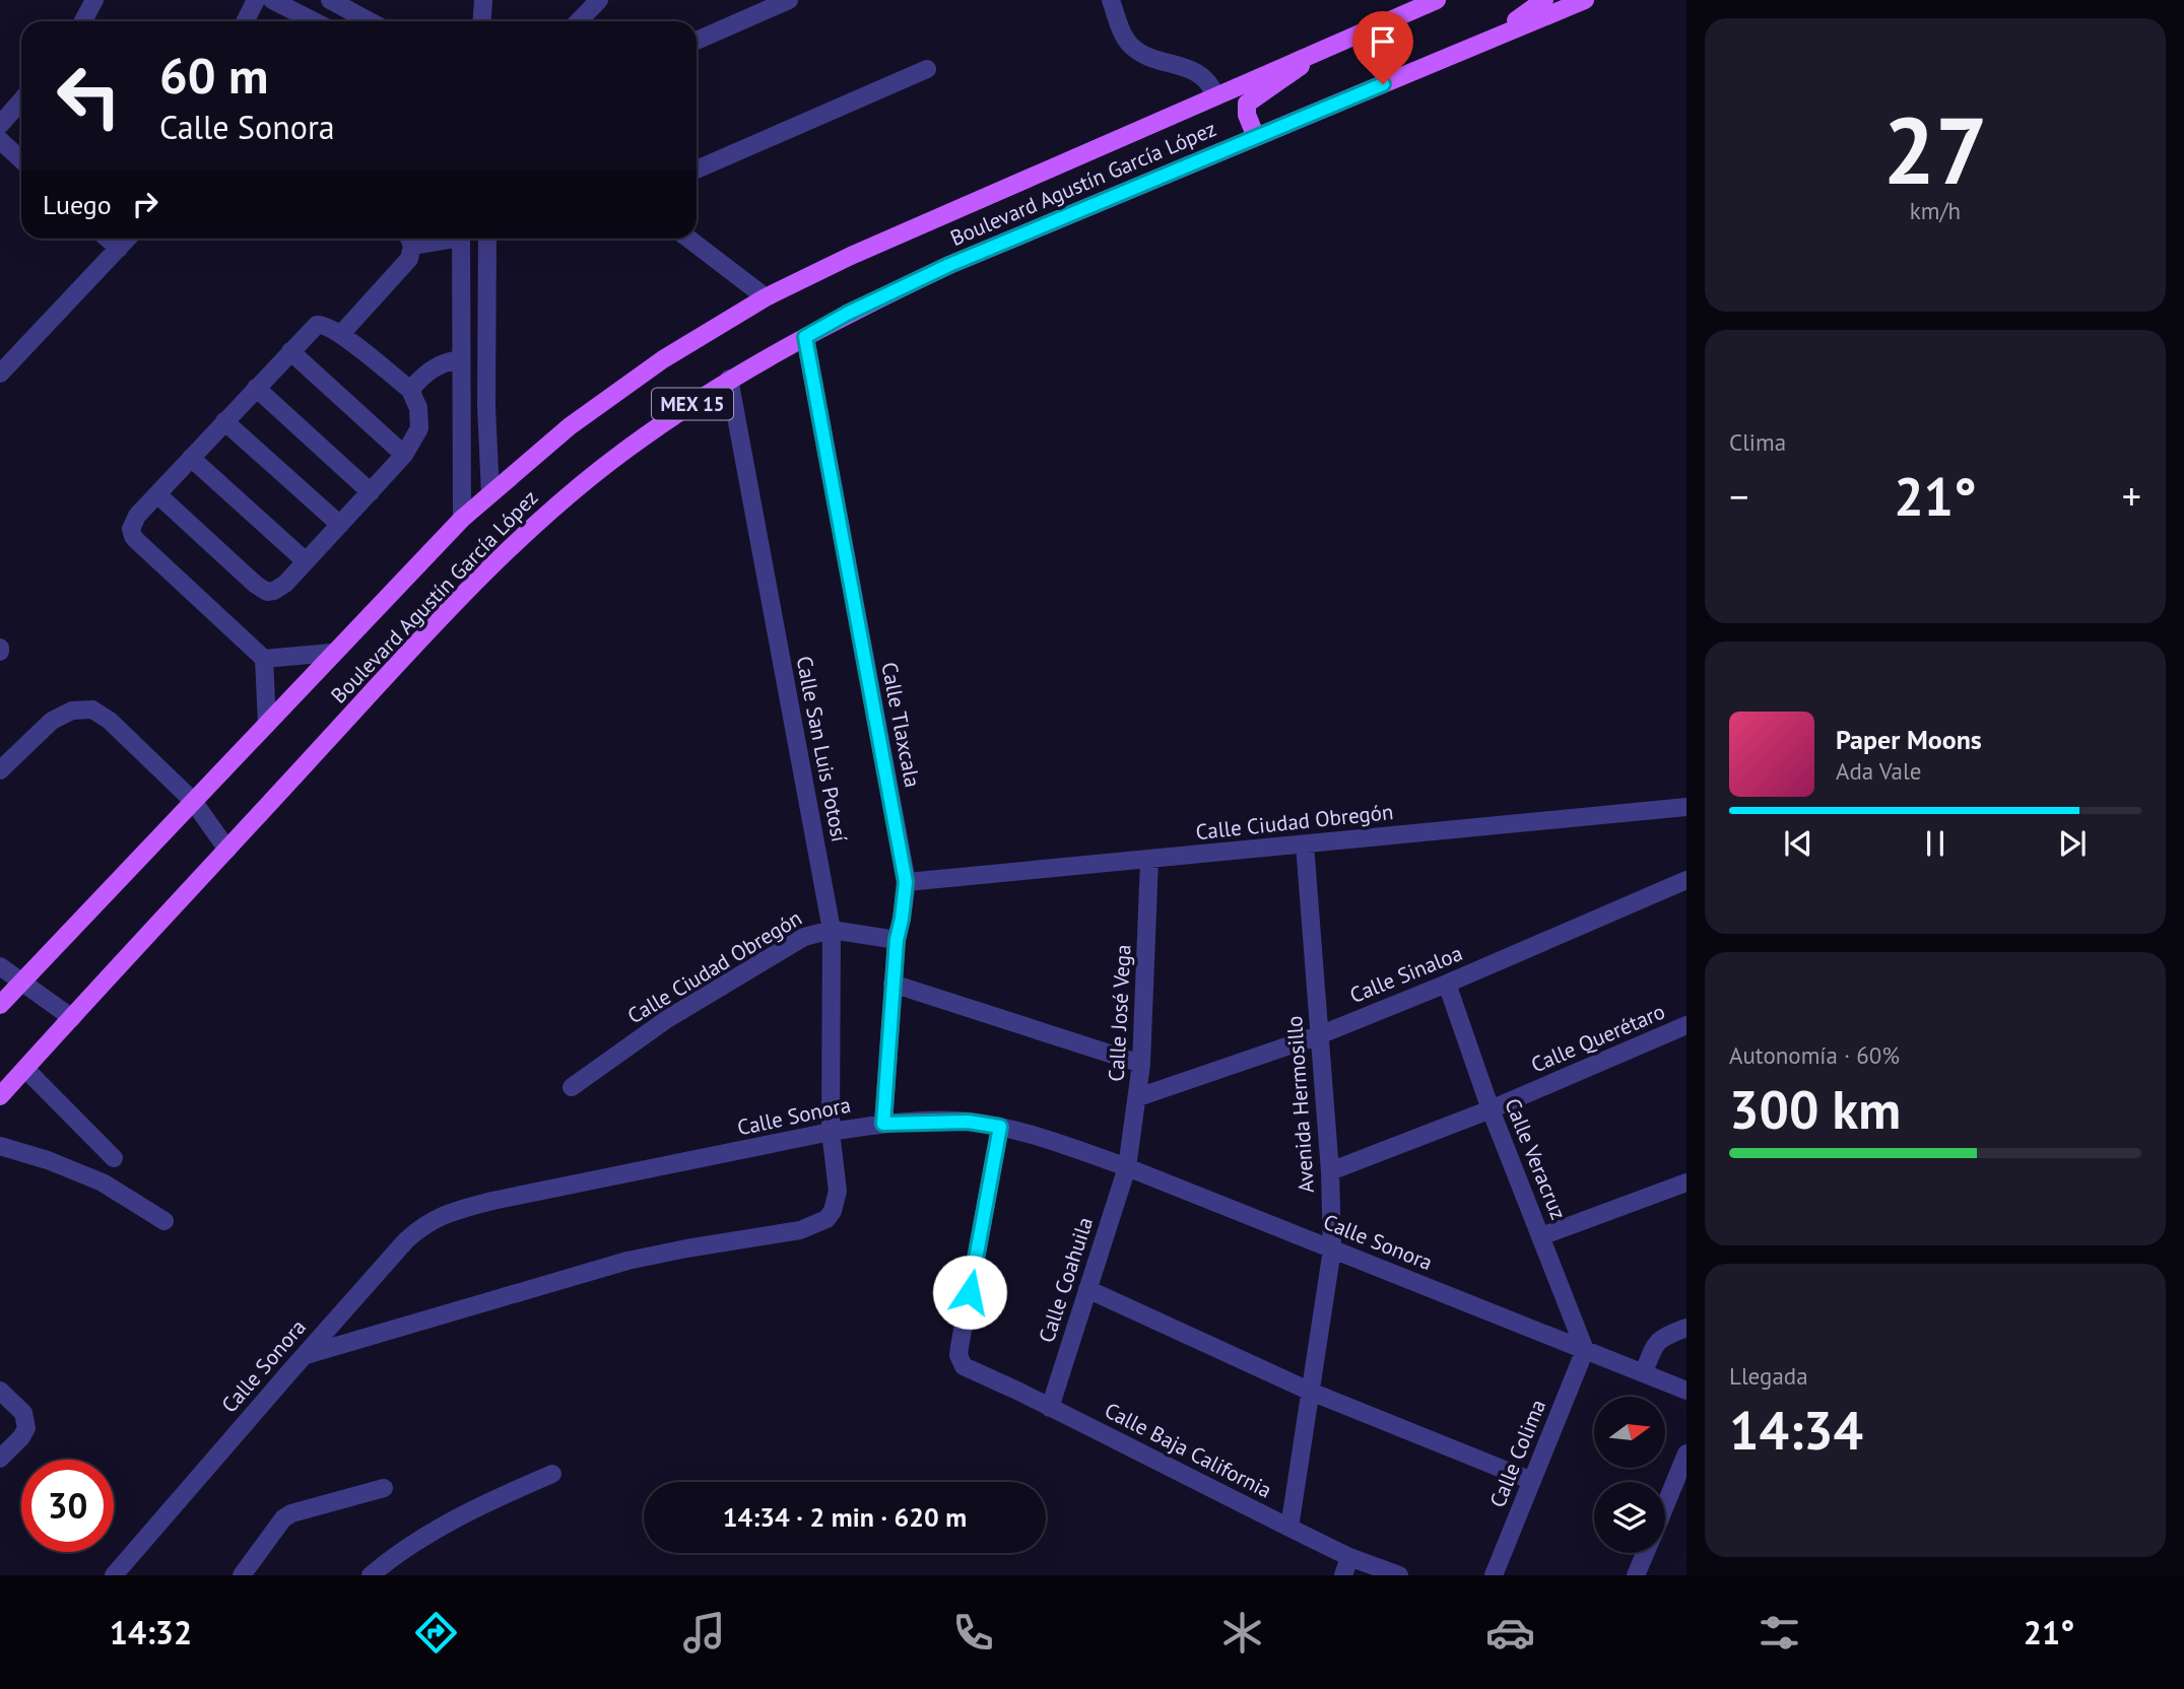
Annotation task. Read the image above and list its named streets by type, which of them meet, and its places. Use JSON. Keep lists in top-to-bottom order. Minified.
{"streets":{"main road":["Boulevard Agustín García López","MEX 15"],"street":["Calle Tlaxcala","Calle San Luis Potosí","Calle Ciudad Obregón","Calle Sinaloa","Calle José Vega","Calle Querétaro","Avenida Hermosillo","Calle Sonora","Calle Veracruz","Calle Coahuila","Calle Baja California","Calle Colima"]},"crossings":[["Boulevard Agustín García López","Calle Tlaxcala"],["Boulevard Agustín García López","Calle San Luis Potosí"],["Calle Tlaxcala","Calle Ciudad Obregón"],["Calle Tlaxcala","Calle Sonora"],["Calle San Luis Potosí","Calle Ciudad Obregón"],["Calle San Luis Potosí","Calle Sonora"],["Calle Ciudad Obregón","Calle José Vega"],["Calle Ciudad Obregón","Avenida Hermosillo"],["Calle Sinaloa","Calle José Vega"],["Calle Sinaloa","Avenida Hermosillo"],["Calle Sinaloa","Calle Veracruz"],["Calle José Vega","Calle Sonora"],["Calle José Vega","Calle Coahuila"],["Calle Querétaro","Avenida Hermosillo"],["Calle Querétaro","Calle Veracruz"],["Avenida Hermosillo","Calle Sonora"],["Avenida Hermosillo","Calle Baja California"],["Calle Sonora","Calle Veracruz"],["Calle Sonora","Calle Coahuila"],["Calle Sonora","Calle Baja California"],["Calle Sonora","Calle Colima"],["Calle Veracruz","Calle Colima"],["Calle Coahuila","Calle Baja California"]],"north":"right","page":{"tile":[["27","km/h"],"Clima",["Autonomía · 60%","300 km"],["Llegada","14:34"]],"turn":["60 m","Calle Sonora"],"then":"Luego","heat":["−","21°","+"],"song":["Paper Moons","Ada Vale"],"limit":"30","trip":"14:34 · 2 min · 620 m","tabs":["14:32","21°"]}}
